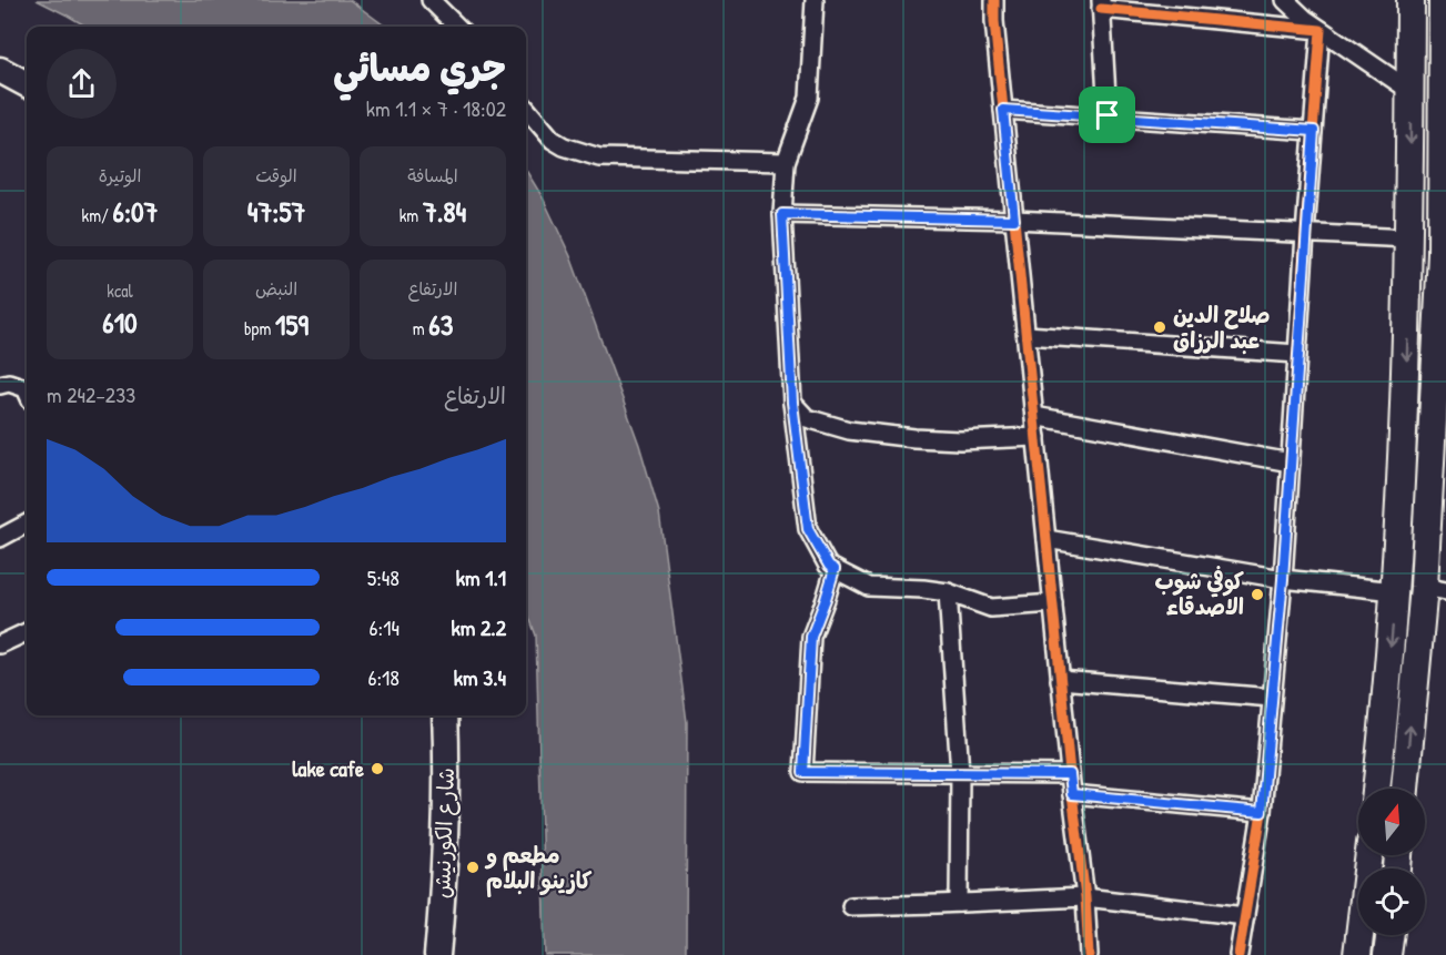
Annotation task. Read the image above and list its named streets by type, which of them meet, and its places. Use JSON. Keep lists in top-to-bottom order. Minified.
{"streets":{"street":["شارع الكورنيش"]},"places":["صلاح الدين عبد الرزاق","كوفي شوب الاصدقاء","lake cafe","مطعم و كازينو البلام"],"north":"top","page":{"heading":["جري مسائي","18:02 · 7 × 1.1 km"],"stats":[["المسافة","7.84 km"],["الوقت","47:57"],["الوتيرة","6:07 /km"],["الارتفاع","63 m"],["النبض","159 bpm"],["kcal","610"]],"chart":["الارتفاع","233–242 m"],"list":[{"name":"1.1 km","note":"5:48"},{"name":"2.2 km","note":"6:14"},{"name":"3.4 km","note":"6:18"}]}}
